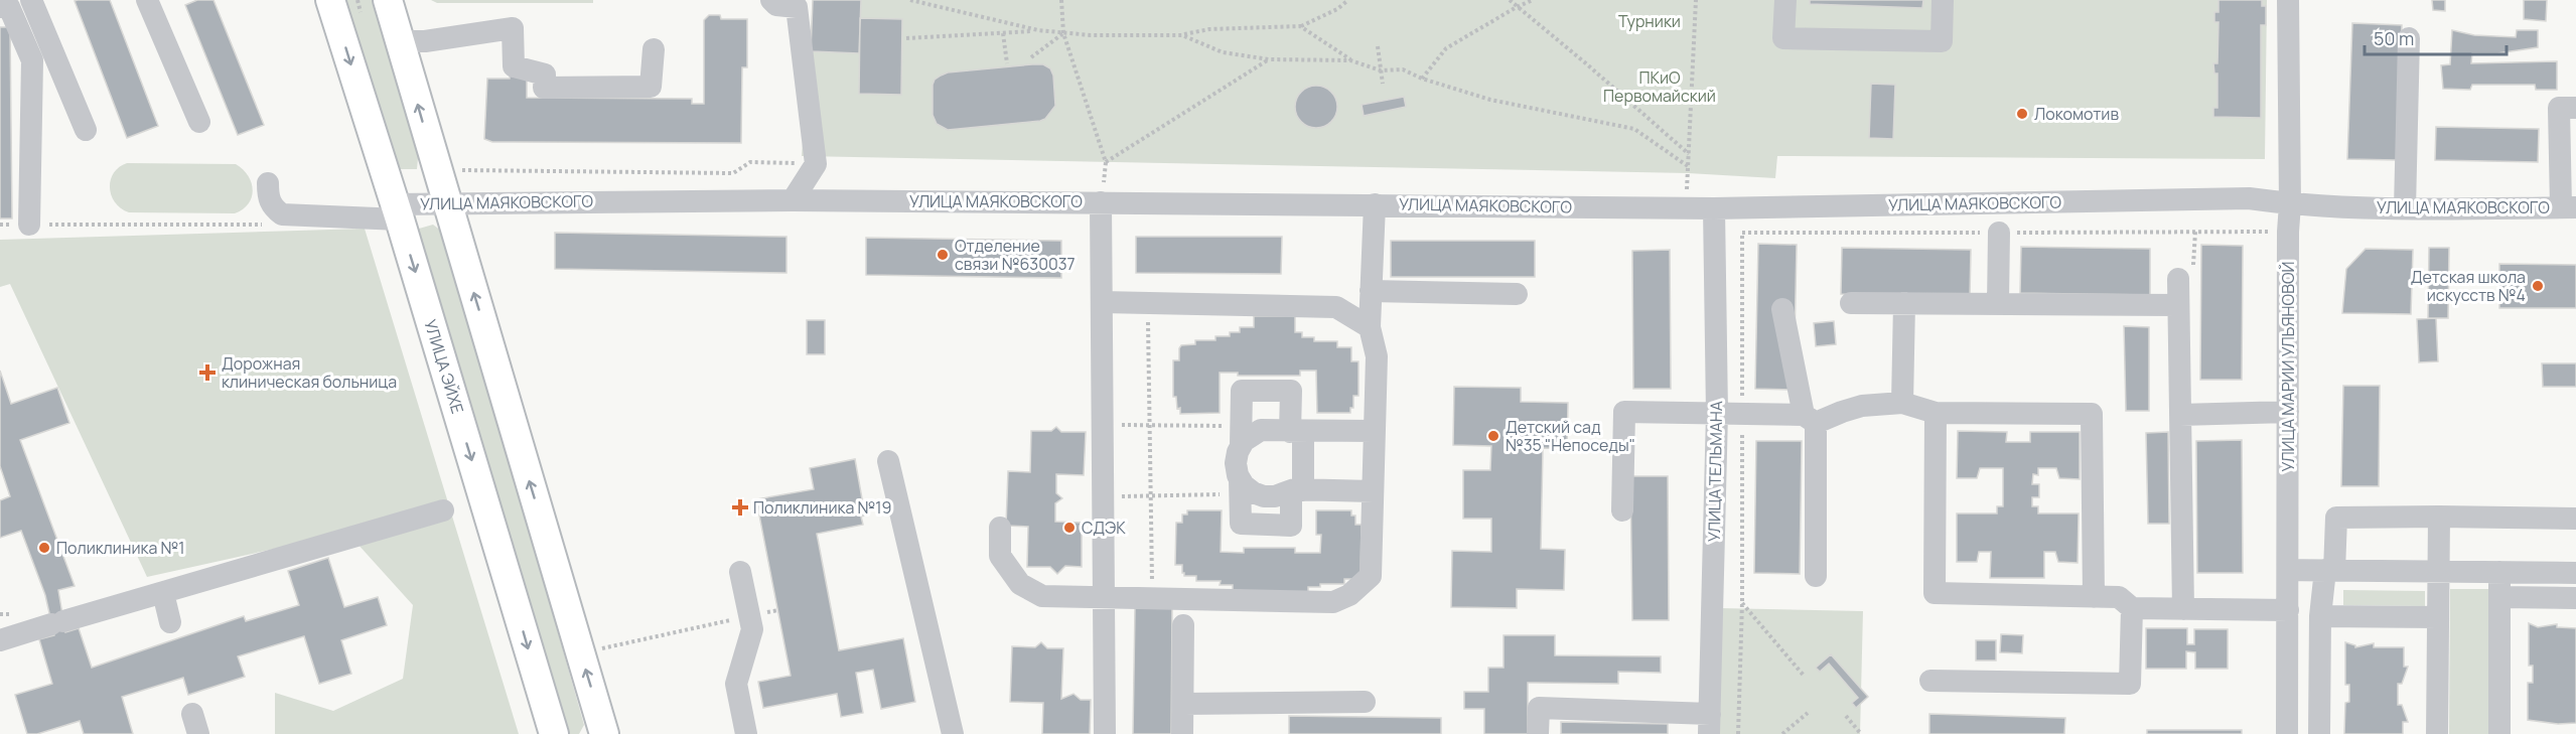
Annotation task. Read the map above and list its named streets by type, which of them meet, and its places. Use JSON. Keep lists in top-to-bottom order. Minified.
{"streets":{"main road":["УЛИЦА ЭЙХЕ"],"street":["УЛИЦА МАЯКОВСКОГО","УЛИЦА МАРИИ УЛЬЯНОВОЙ","УЛИЦА ТЕЛЬМАНА"]},"crossings":[["УЛИЦА МАЯКОВСКОГО","УЛИЦА ЭЙХЕ"],["УЛИЦА МАЯКОВСКОГО","УЛИЦА МАРИИ УЛЬЯНОВОЙ"],["УЛИЦА МАЯКОВСКОГО","УЛИЦА ТЕЛЬМАНА"]],"parks":["Турники","ПКиО Первомайский"],"places":{"other":["Локомотив","Отделение связи №630037","Детская школа искусств №4","Детский сад №35 \"Непоседы\"","СДЭК","Поликлиника №1"],"health":["Дорожная клиническая больница","Поликлиника №19"]},"scale_bar":"50 m"}
